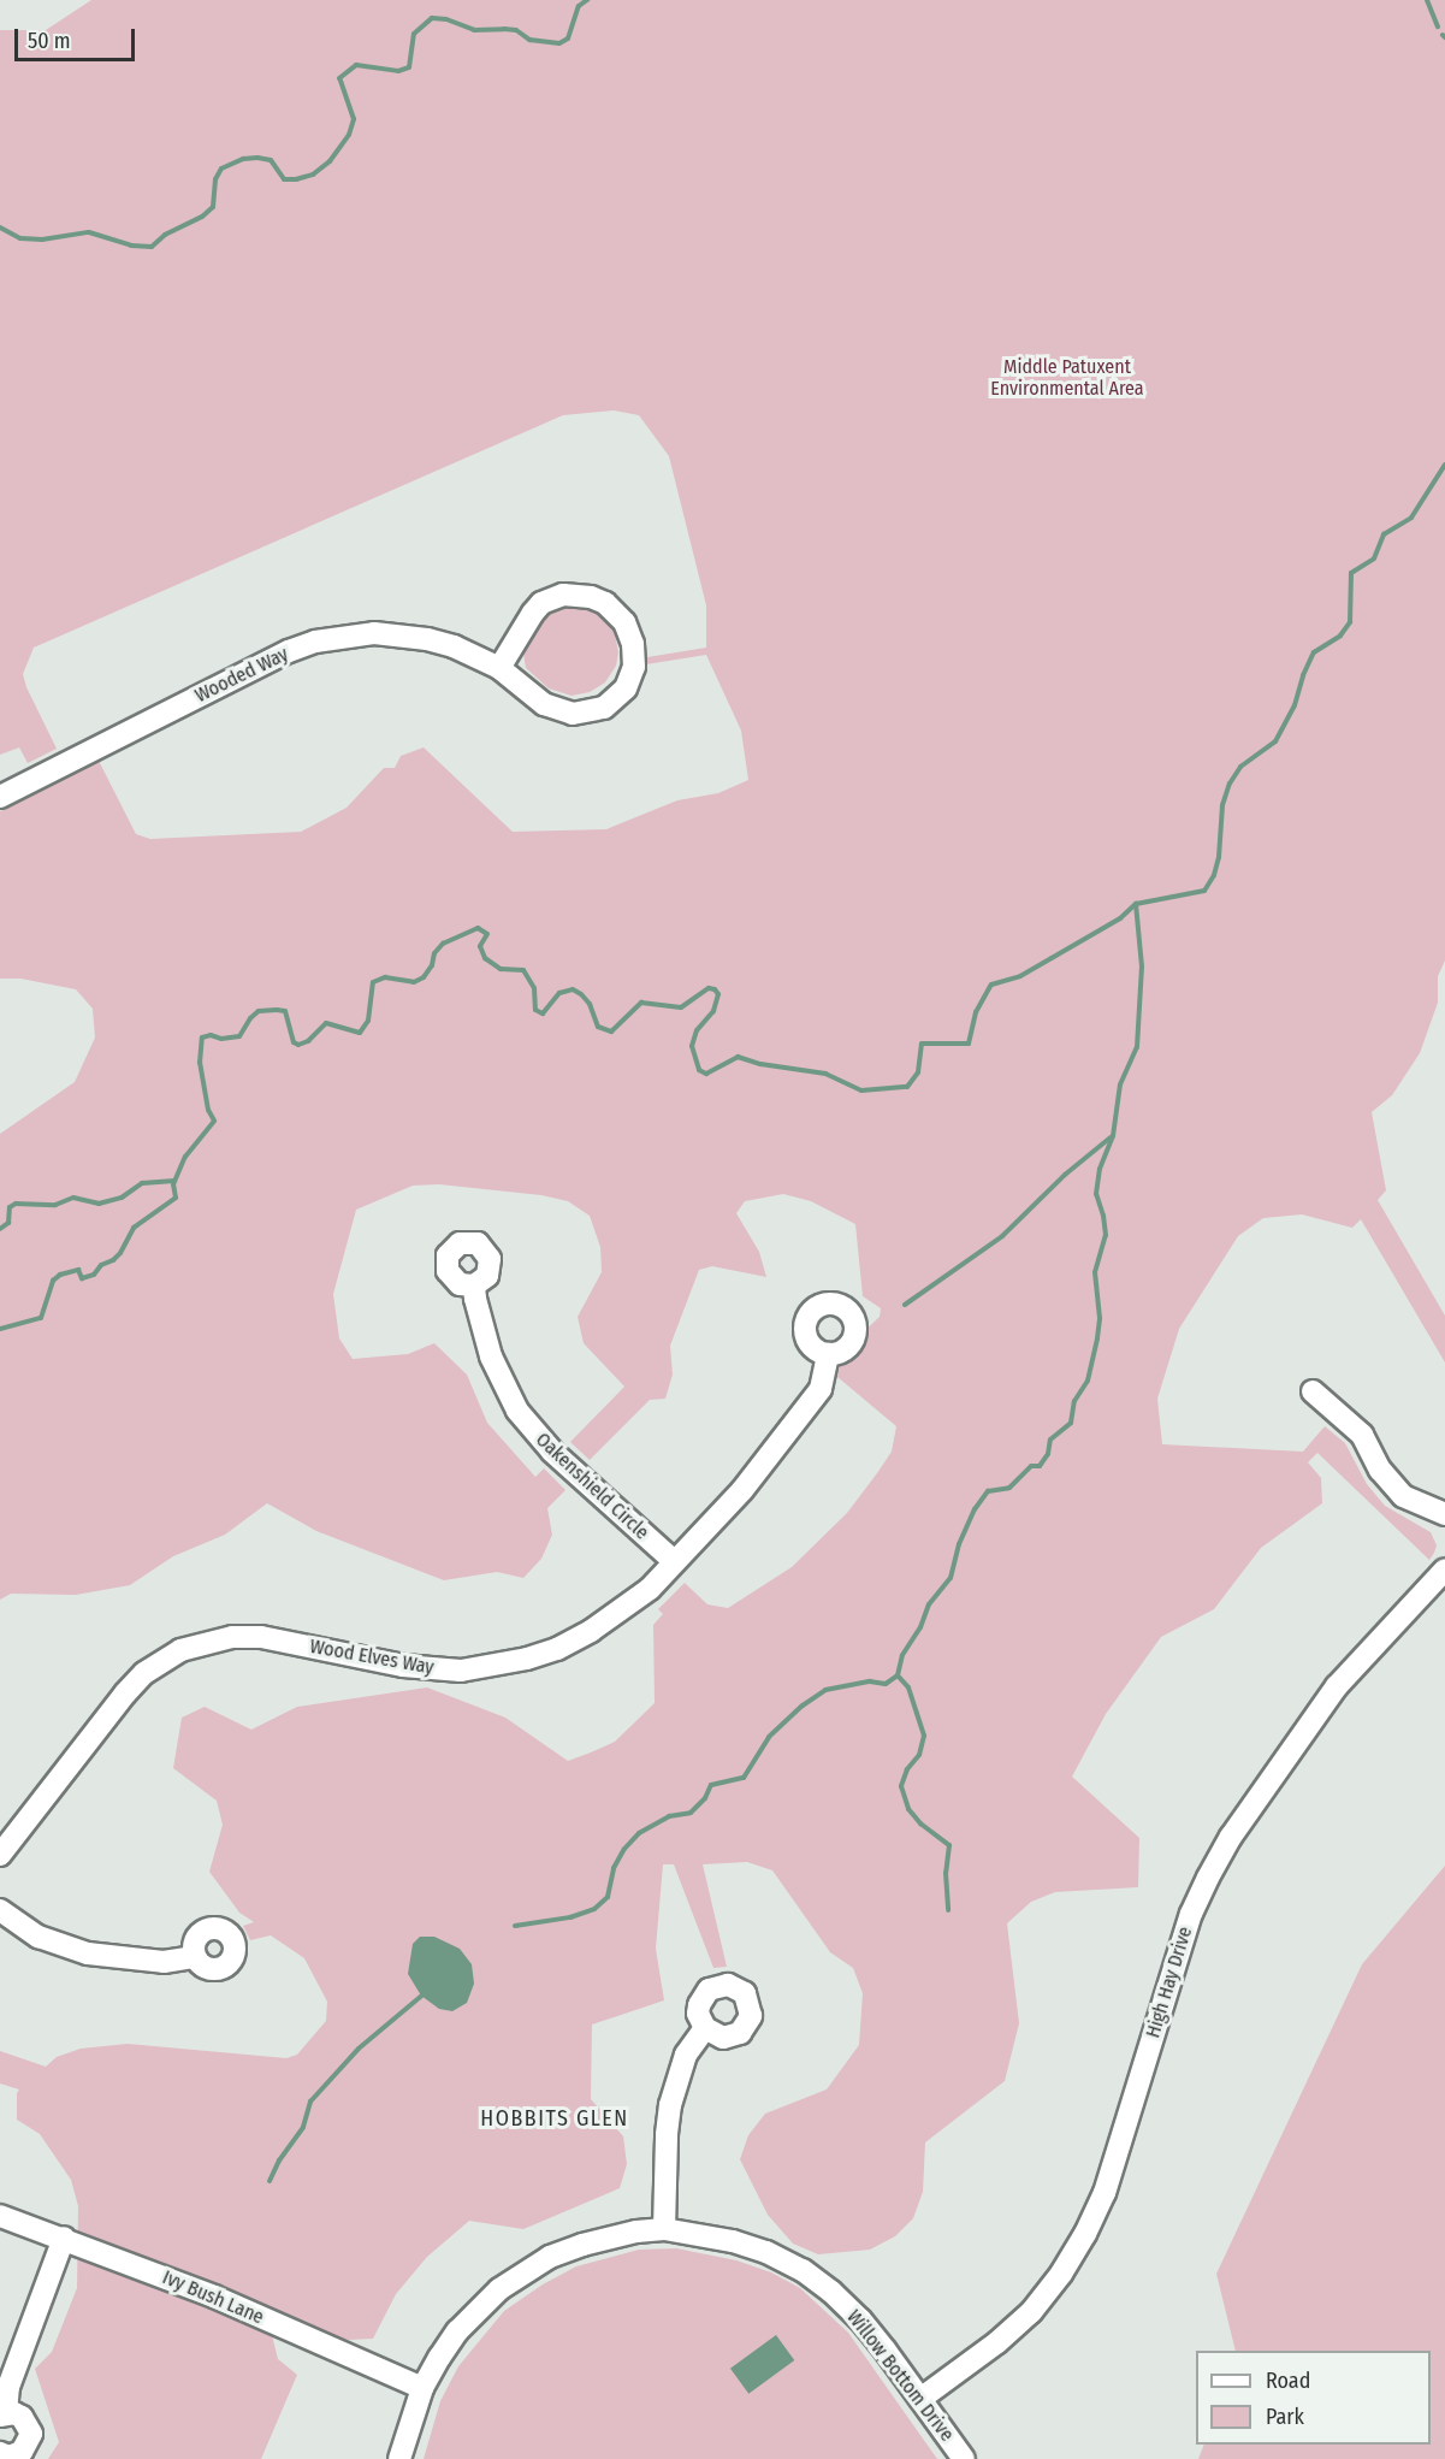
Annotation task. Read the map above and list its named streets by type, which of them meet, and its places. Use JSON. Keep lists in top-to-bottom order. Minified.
{"streets":{"street":["Wooded Way","Oakenshield Circle","Wood Elves Way","High Hay Drive","Ivy Bush Lane","Willow Bottom Drive"]},"crossings":[["Oakenshield Circle","Wood Elves Way"],["High Hay Drive","Willow Bottom Drive"],["Ivy Bush Lane","Willow Bottom Drive"]],"districts":["HOBBITS GLEN"],"parks":["Middle Patuxent Environmental Area"],"legend":["Road","Park"],"scale_bar":"50 m"}
